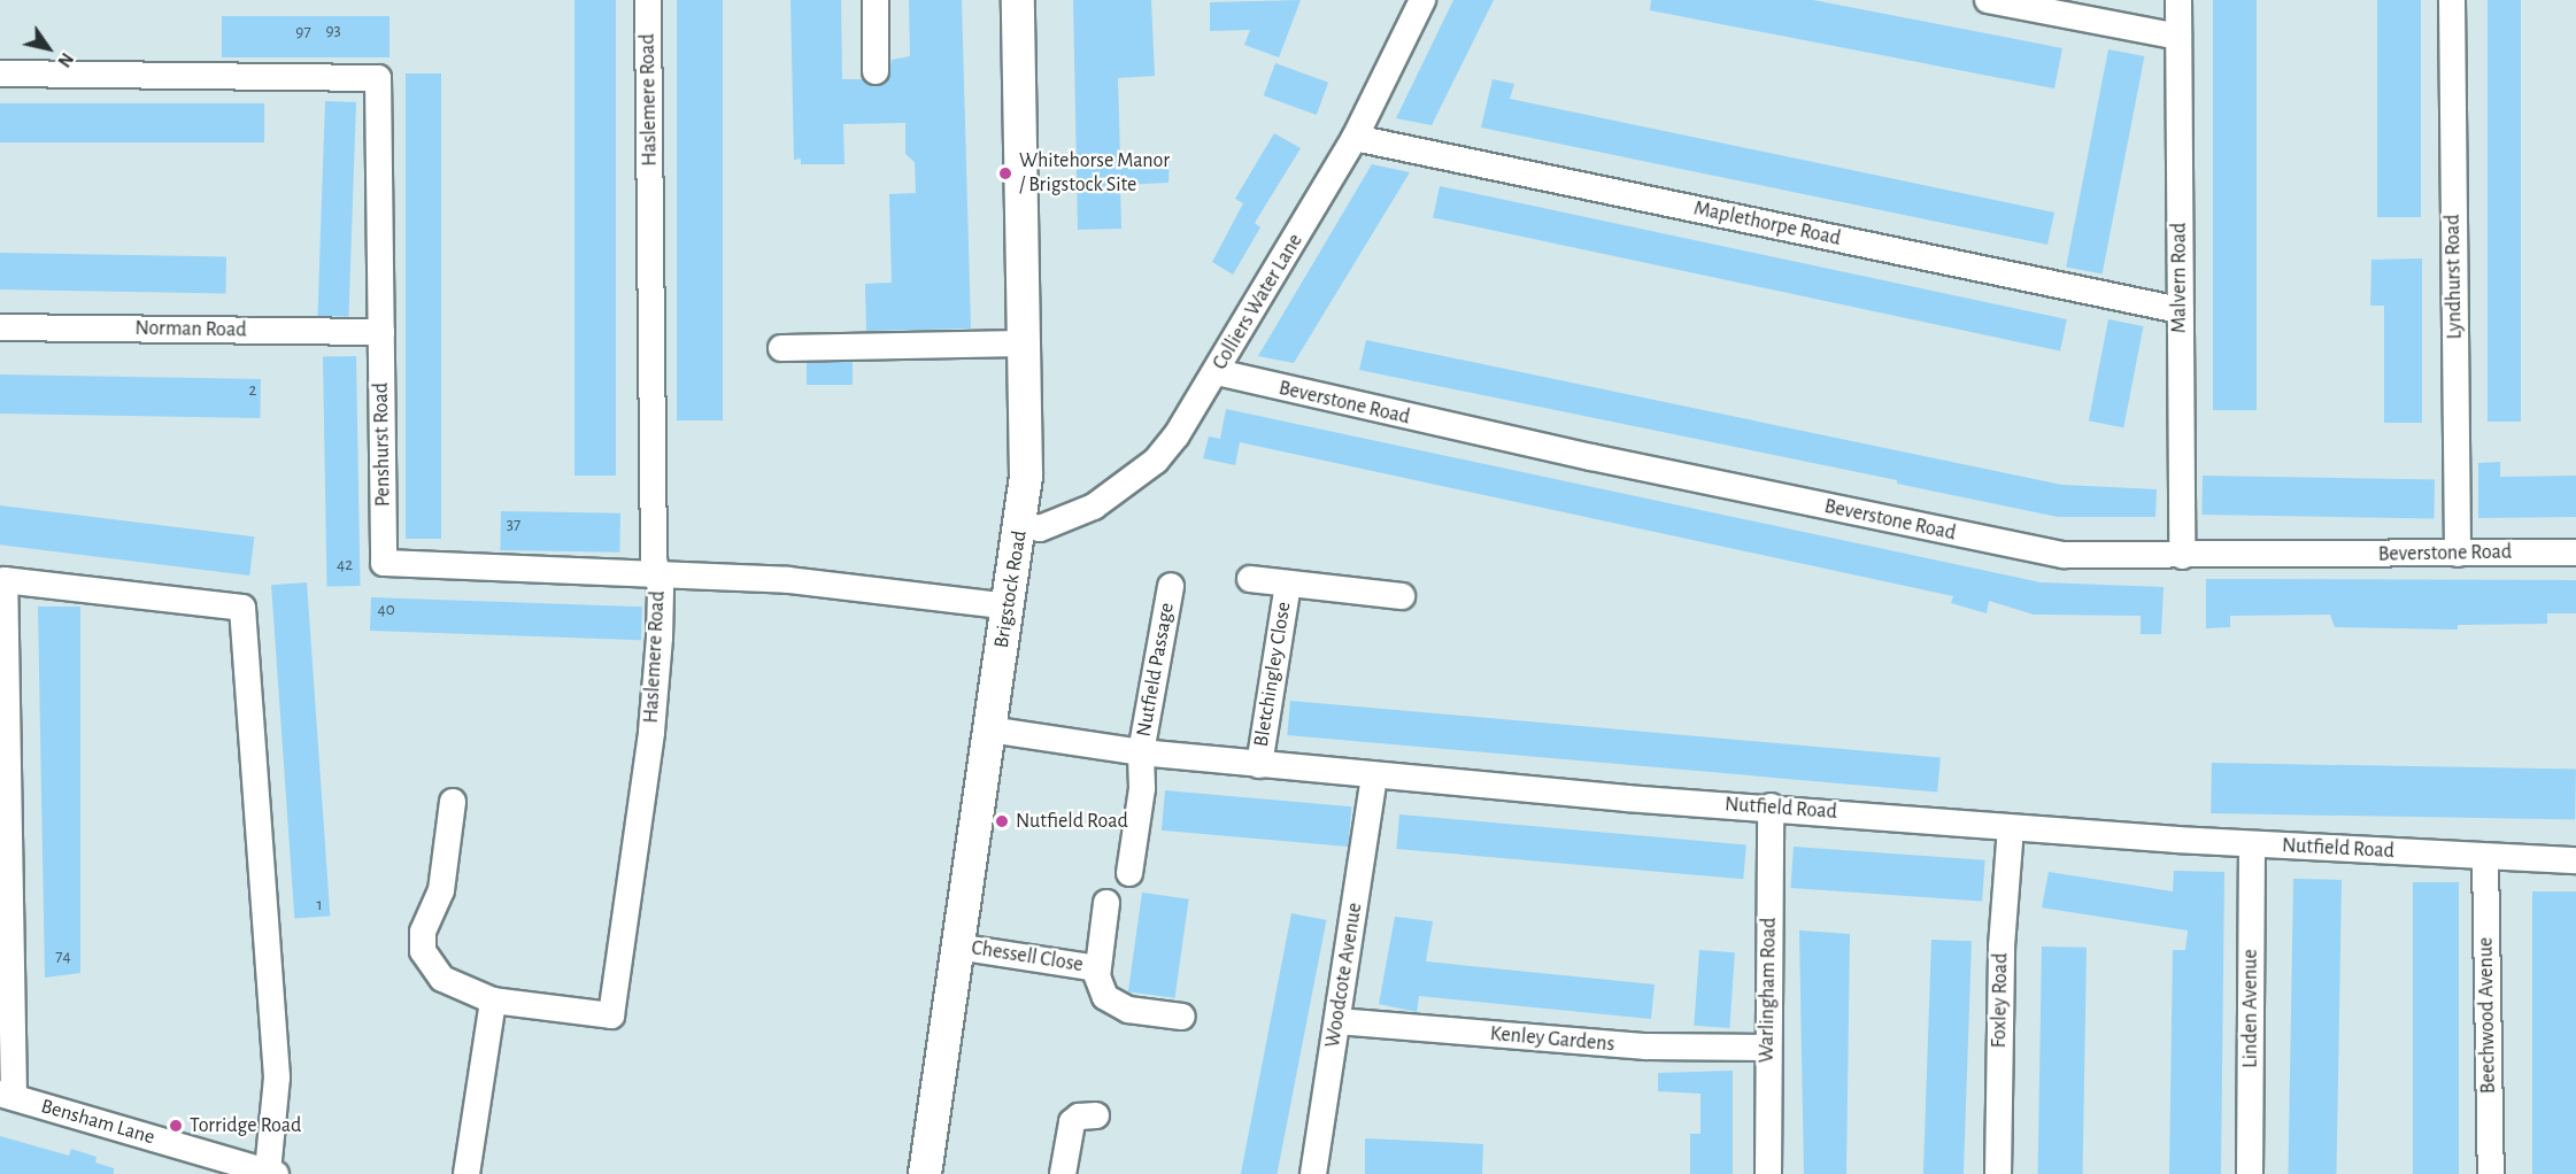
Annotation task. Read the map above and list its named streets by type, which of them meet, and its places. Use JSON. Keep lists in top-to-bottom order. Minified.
{"streets":{"main road":["Brigstock Road"],"street":["Haslemere Road","Maplethorpe Road","Lyndhurst Road","Malvern Road","Colliers Water Lane","Norman Road","Beverstone Road","Penshurst Road","Nutfield Passage","Bletchingley Close","Nutfield Road","Chessell Close","Woodcote Avenue","Warlingham Road","Foxley Road","Linden Avenue","Beechwood Avenue","Kenley Gardens","Bensham Lane"]},"crossings":[["Haslemere Road","Penshurst Road"],["Maplethorpe Road","Malvern Road"],["Maplethorpe Road","Colliers Water Lane"],["Lyndhurst Road","Beverstone Road"],["Malvern Road","Beverstone Road"],["Colliers Water Lane","Beverstone Road"],["Colliers Water Lane","Brigstock Road"],["Norman Road","Penshurst Road"],["Penshurst Road","Brigstock Road"],["Brigstock Road","Nutfield Road"],["Brigstock Road","Chessell Close"],["Nutfield Passage","Nutfield Road"],["Bletchingley Close","Nutfield Road"],["Nutfield Road","Woodcote Avenue"],["Nutfield Road","Warlingham Road"],["Nutfield Road","Foxley Road"],["Nutfield Road","Linden Avenue"],["Nutfield Road","Beechwood Avenue"],["Woodcote Avenue","Kenley Gardens"],["Warlingham Road","Kenley Gardens"]],"places":["Whitehorse Manor / Brigstock Site","Nutfield Road","Torridge Road"],"house_numbers":["93","97","2","37","42","40","1","74"],"north":"bottom right"}
